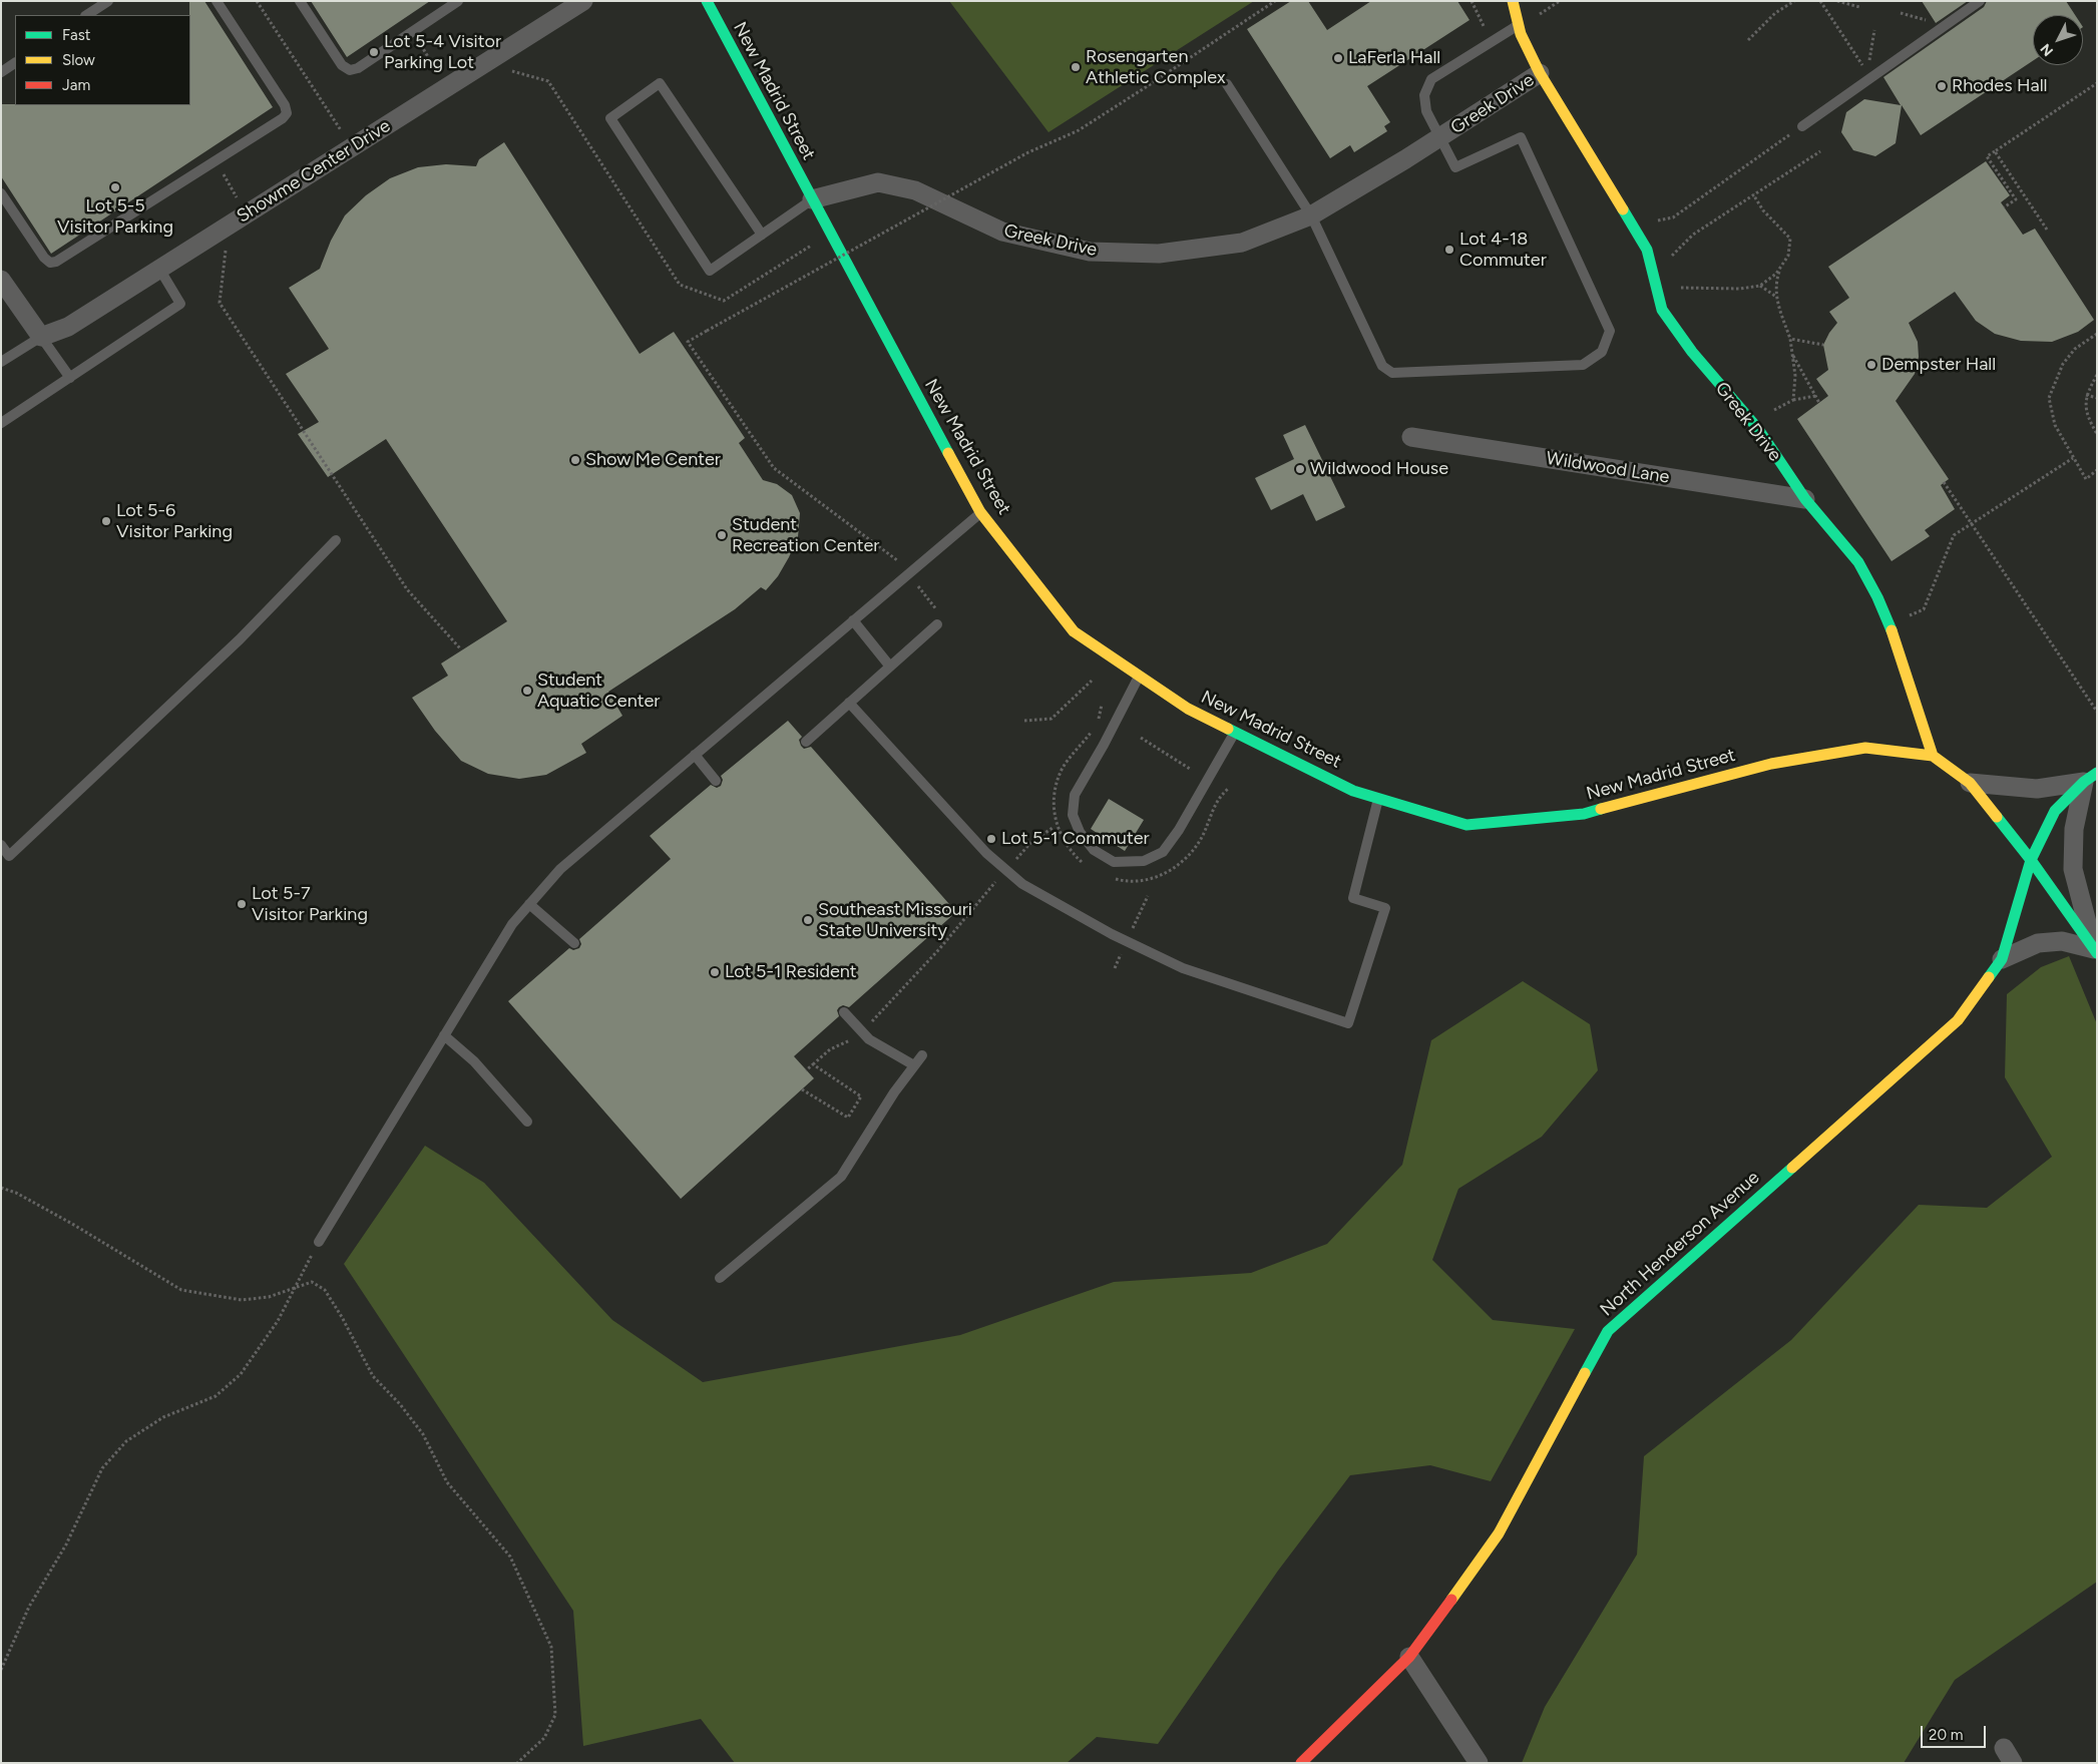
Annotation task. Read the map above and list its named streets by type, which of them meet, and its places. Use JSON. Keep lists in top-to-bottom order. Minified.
{"streets":{"street":["New Madrid Street","Greek Drive","Showme Center Drive","Wildwood Lane","North Henderson Avenue"]},"crossings":[["New Madrid Street","Greek Drive"],["New Madrid Street","North Henderson Avenue"],["Greek Drive","Wildwood Lane"]],"places":["Lot 5-4 Visitor Parking Lot","LaFerla Hall","Rosengarten Athletic Complex","Rhodes Hall","Lot 5-5 Visitor Parking","Lot 4-18 Commuter","Dempster Hall","Show Me Center","Wildwood House","Lot 5-6 Visitor Parking","Student Recreation Center","Student Aquatic Center","Lot 5-1 Commuter","Lot 5-7 Visitor Parking","Southeast Missouri State University","Lot 5-1 Resident"],"legend":["Fast","Slow","Jam"],"scale_bar":"20 m","north":"bottom left"}
